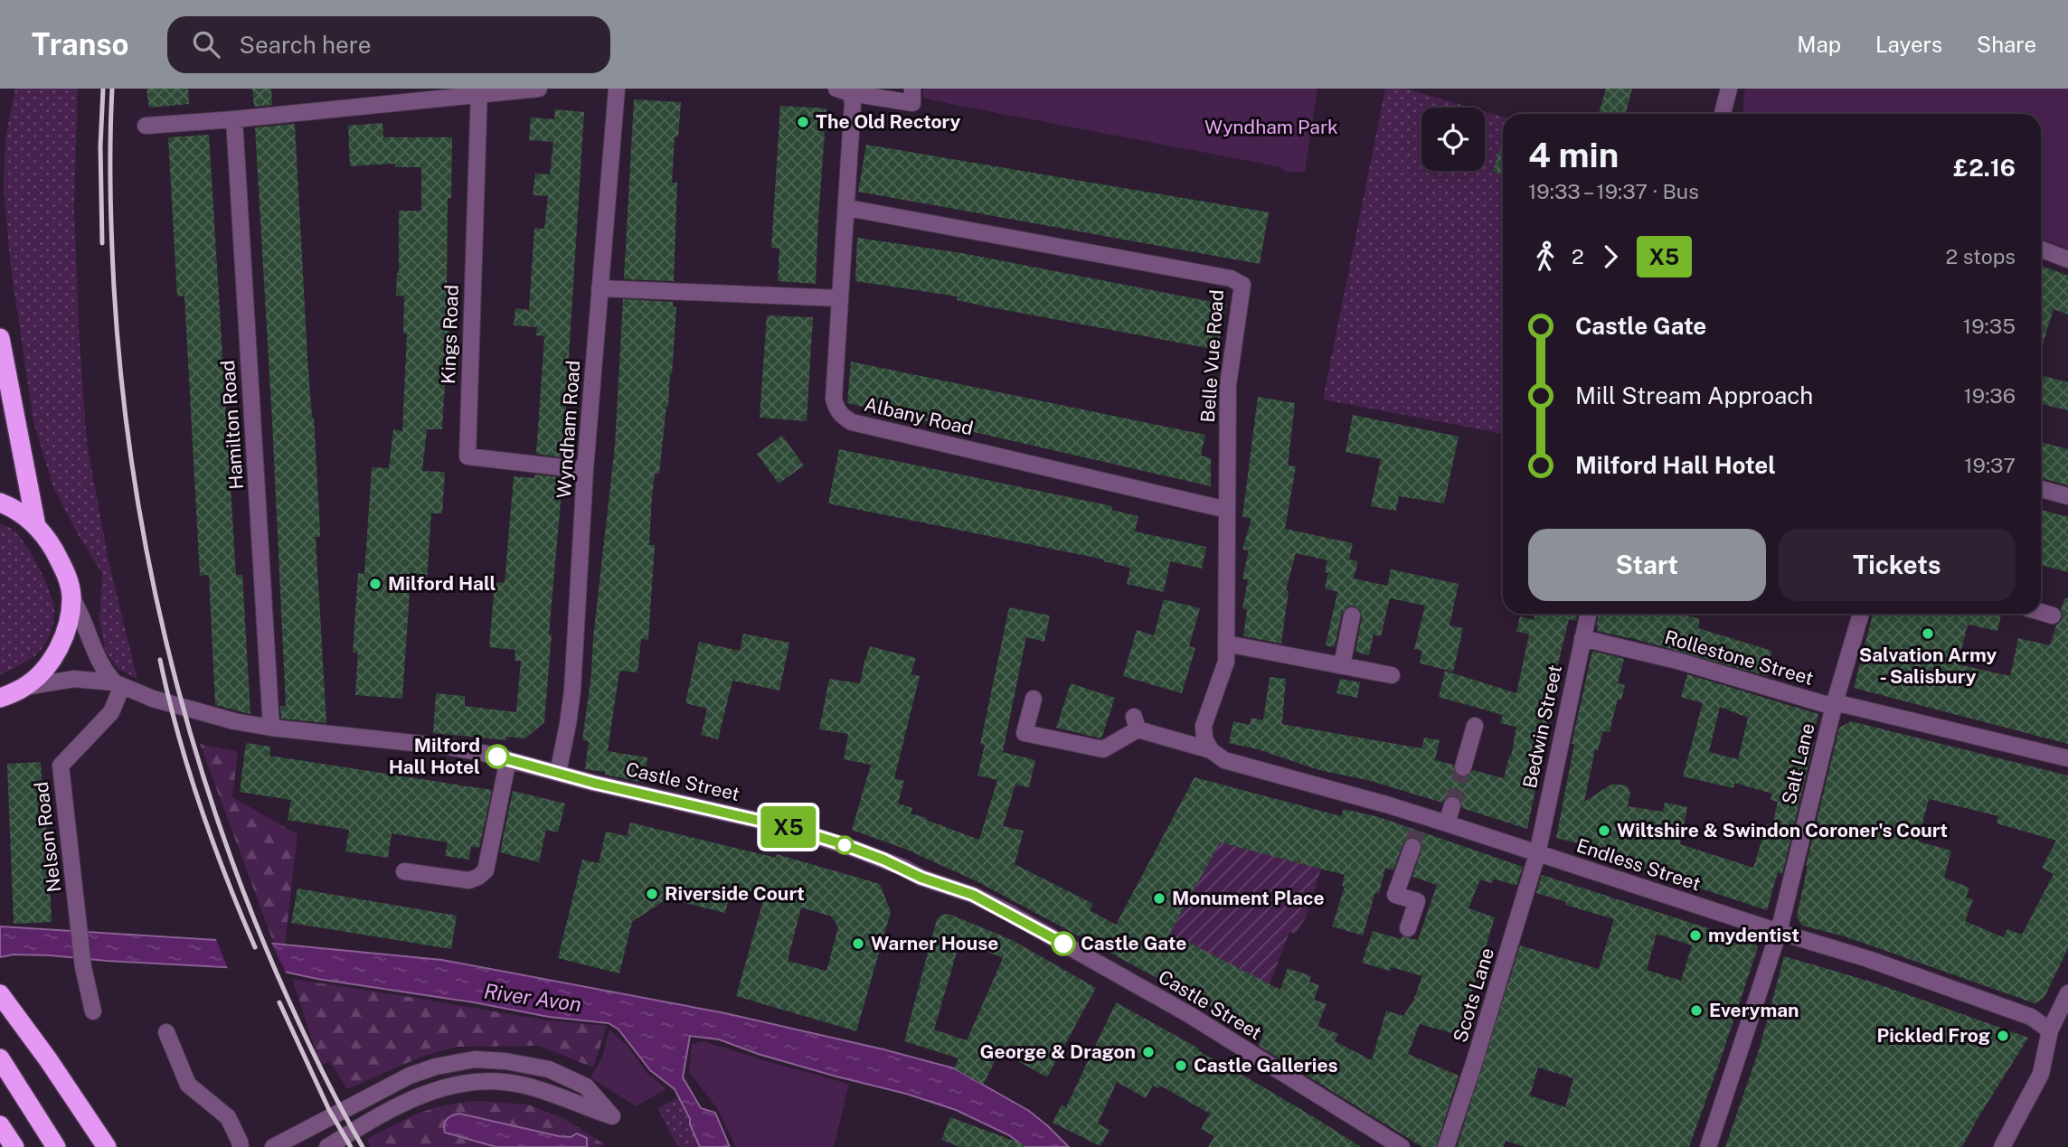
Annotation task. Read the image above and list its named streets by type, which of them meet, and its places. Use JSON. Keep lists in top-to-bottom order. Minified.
{"streets":{"street":["Kings Road","Belle Vue Road","Albany Road","Hamilton Road","Wyndham Road","Rollestone Street","Bedwin Street","Salt Lane","Castle Street","Nelson Road","Endless Street","Scots Lane"]},"crossings":[["Kings Road","Wyndham Road"],["Belle Vue Road","Albany Road"],["Belle Vue Road","Endless Street"],["Hamilton Road","Castle Street"],["Wyndham Road","Castle Street"],["Rollestone Street","Bedwin Street"],["Rollestone Street","Salt Lane"],["Bedwin Street","Endless Street"],["Bedwin Street","Scots Lane"],["Salt Lane","Endless Street"],["Castle Street","Nelson Road"],["Endless Street","Scots Lane"]],"water":["River Avon"],"parks":["Wyndham Park"],"places":["The Old Rectory","Milford Hall","Salvation Army - Salisbury","Milford Hall Hotel","Wiltshire & Swindon Coroner's Court","Riverside Court","Monument Place","mydentist","Warner House","Castle Gate","Everyman","Pickled Frog","George & Dragon","Castle Galleries"],"lines":["bus line X5"],"page":{"header":"Transo","search":"Search here","nav":["Map","Layers","Share"],"on_map":"X5","heading":["4 min","19:33 – 19:37 · Bus","£2.16"],"legs":["2","X5","2 stops"],"list":[{"name":"Castle Gate","value":"19:35"},{"name":"Mill Stream Approach","value":"19:36"},{"name":"Milford Hall Hotel","value":"19:37"}],"buttons":["Start","Tickets"]}}
